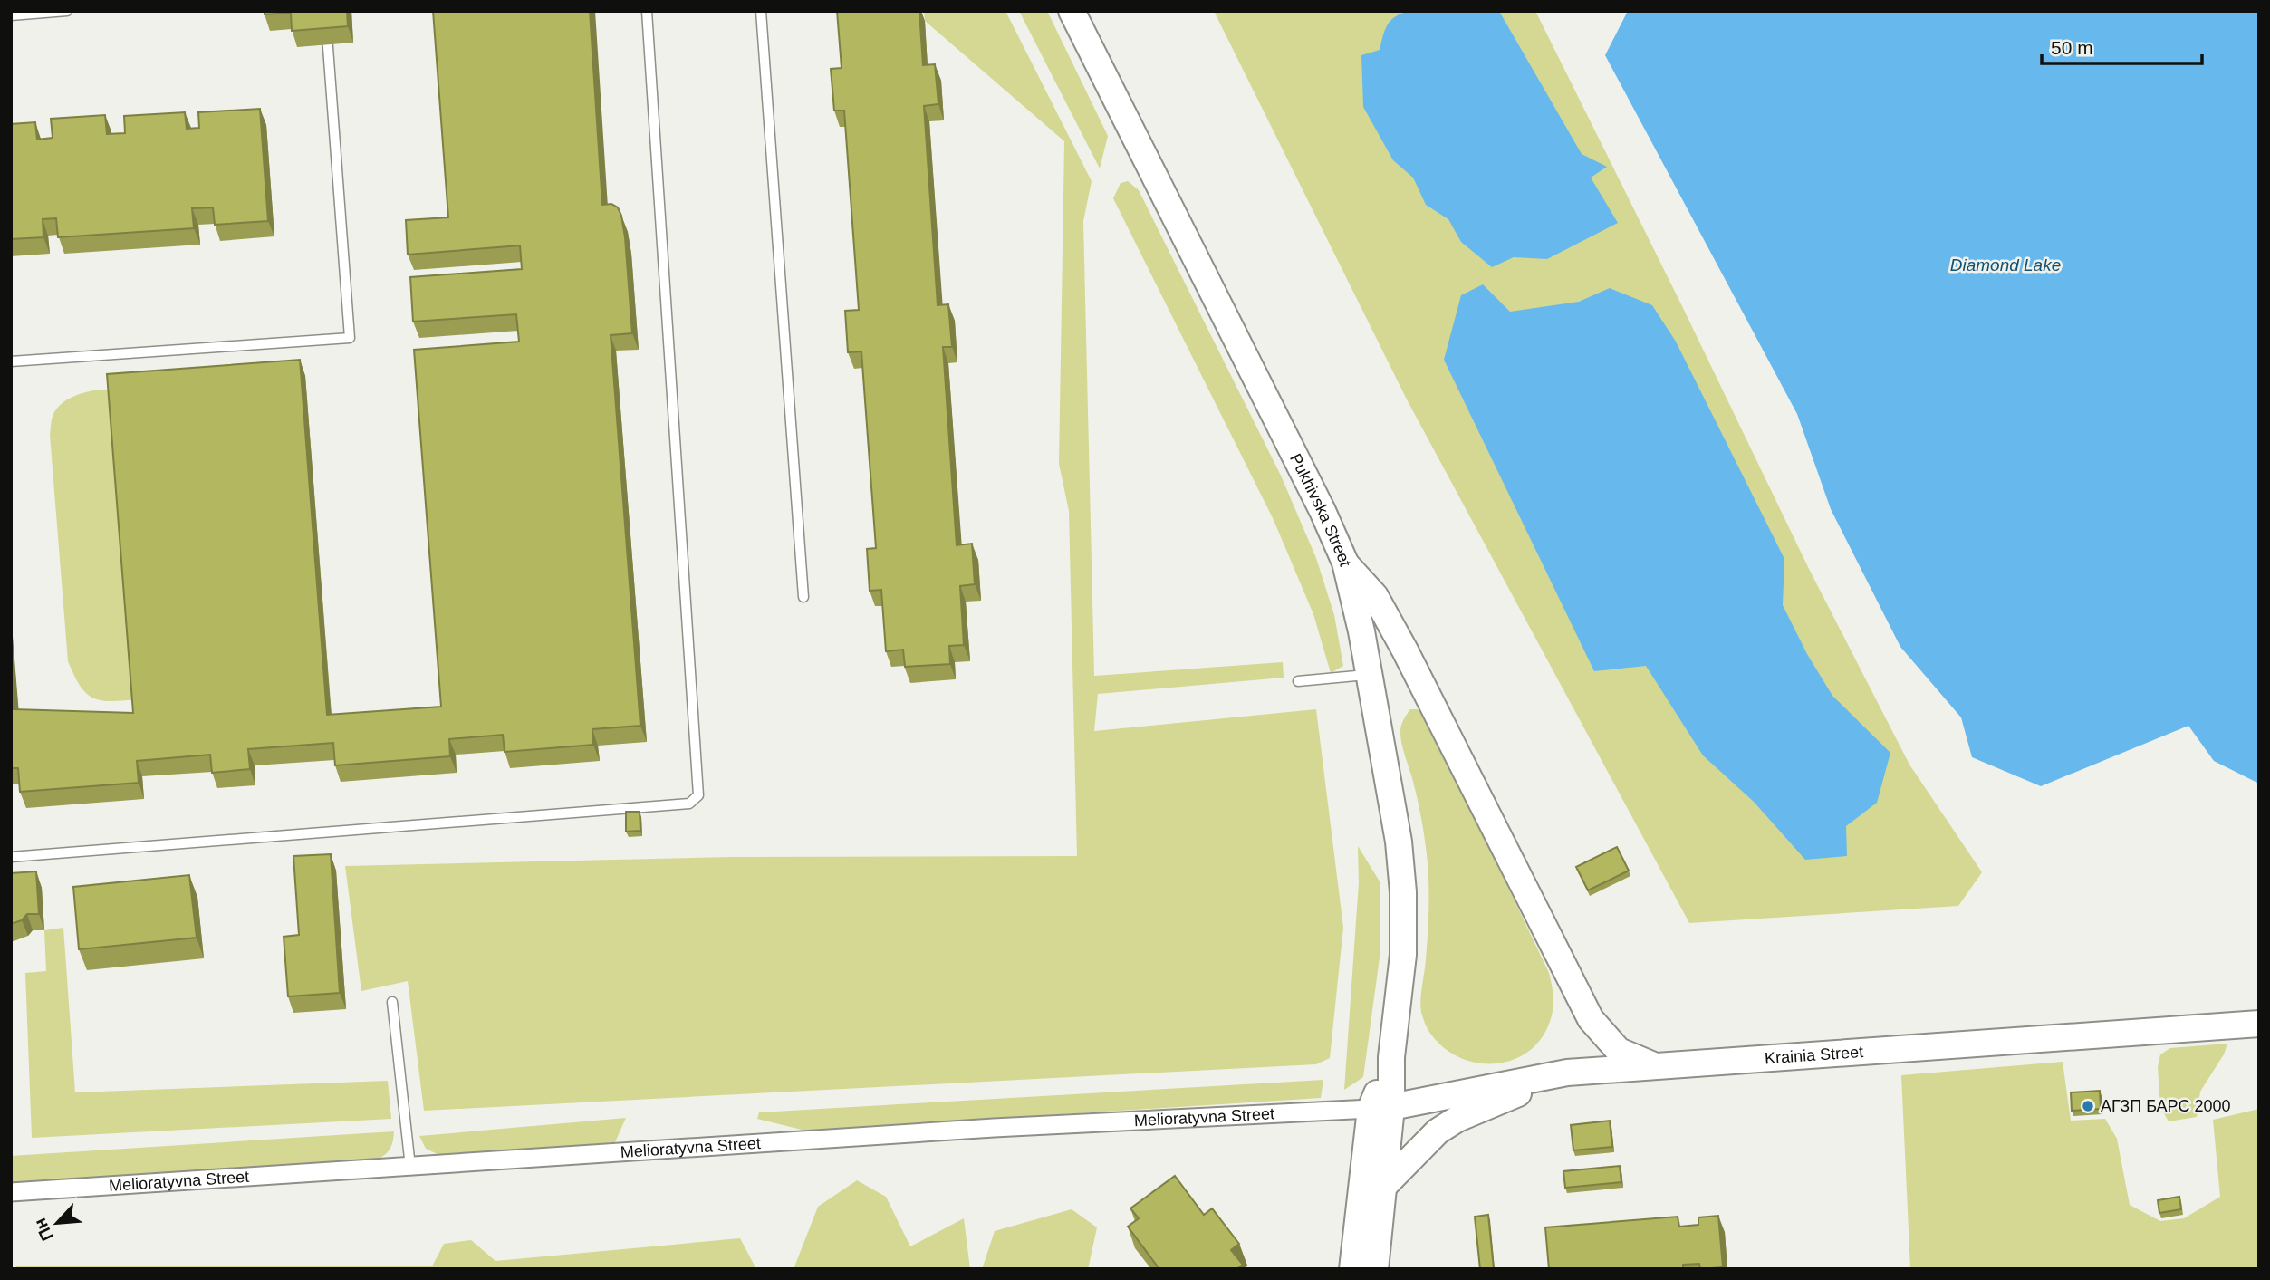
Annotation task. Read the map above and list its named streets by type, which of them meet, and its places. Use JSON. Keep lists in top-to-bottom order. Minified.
{"streets":{"street":["Pukhivska Street","Krainia Street","Melioratyvna Street"]},"crossings":[["Pukhivska Street","Krainia Street"],["Pukhivska Street","Melioratyvna Street"],["Krainia Street","Melioratyvna Street"]],"water":["Diamond Lake"],"places":["АГЗП БАРС 2000"],"scale_bar":"50 m","north":"bottom left"}
